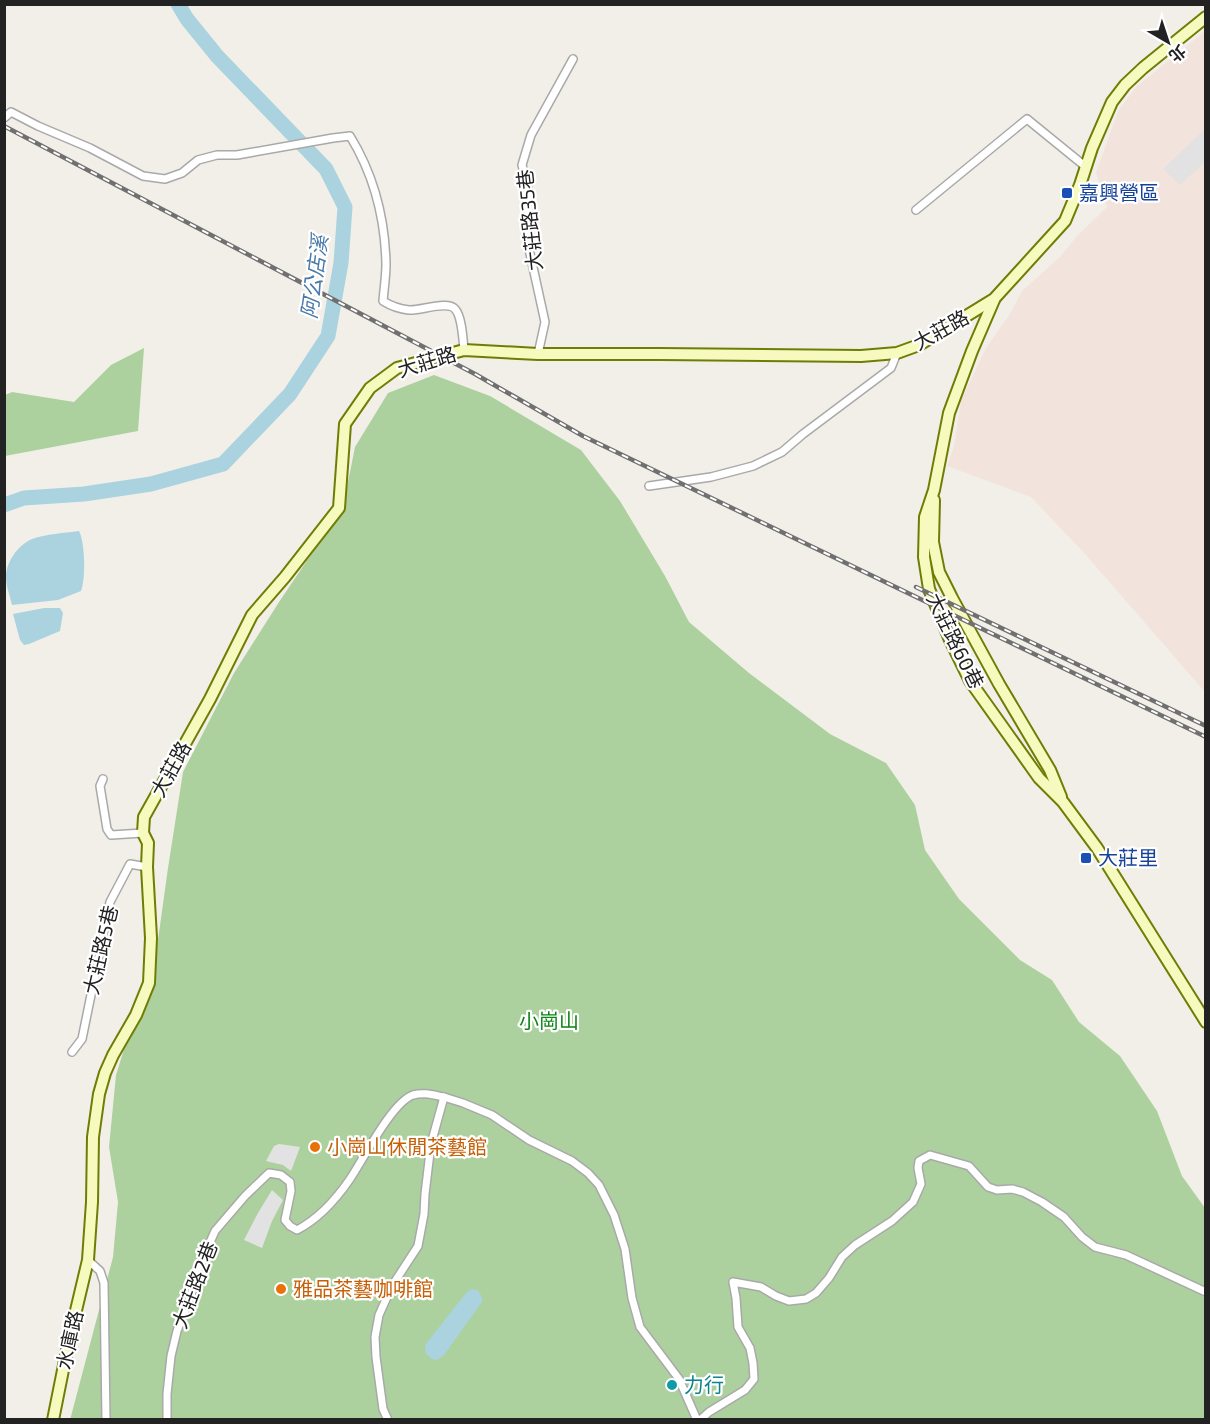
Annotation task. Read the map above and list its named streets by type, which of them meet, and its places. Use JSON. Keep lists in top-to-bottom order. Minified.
{"streets":{"street":["大莊路35巷","大莊路","大莊路60巷","大莊路5巷","大莊路2巷","水庫路"]},"crossings":[["大莊路35巷","大莊路"],["大莊路","大莊路60巷"],["大莊路","大莊路5巷"],["大莊路","水庫路"]],"water":["阿公店溪"],"parks":["小崗山"],"places":{"transit":["嘉興營區","大莊里"],"other":["小崗山休閒茶藝館","雅品茶藝咖啡館","力行"]},"north":"bottom right"}
